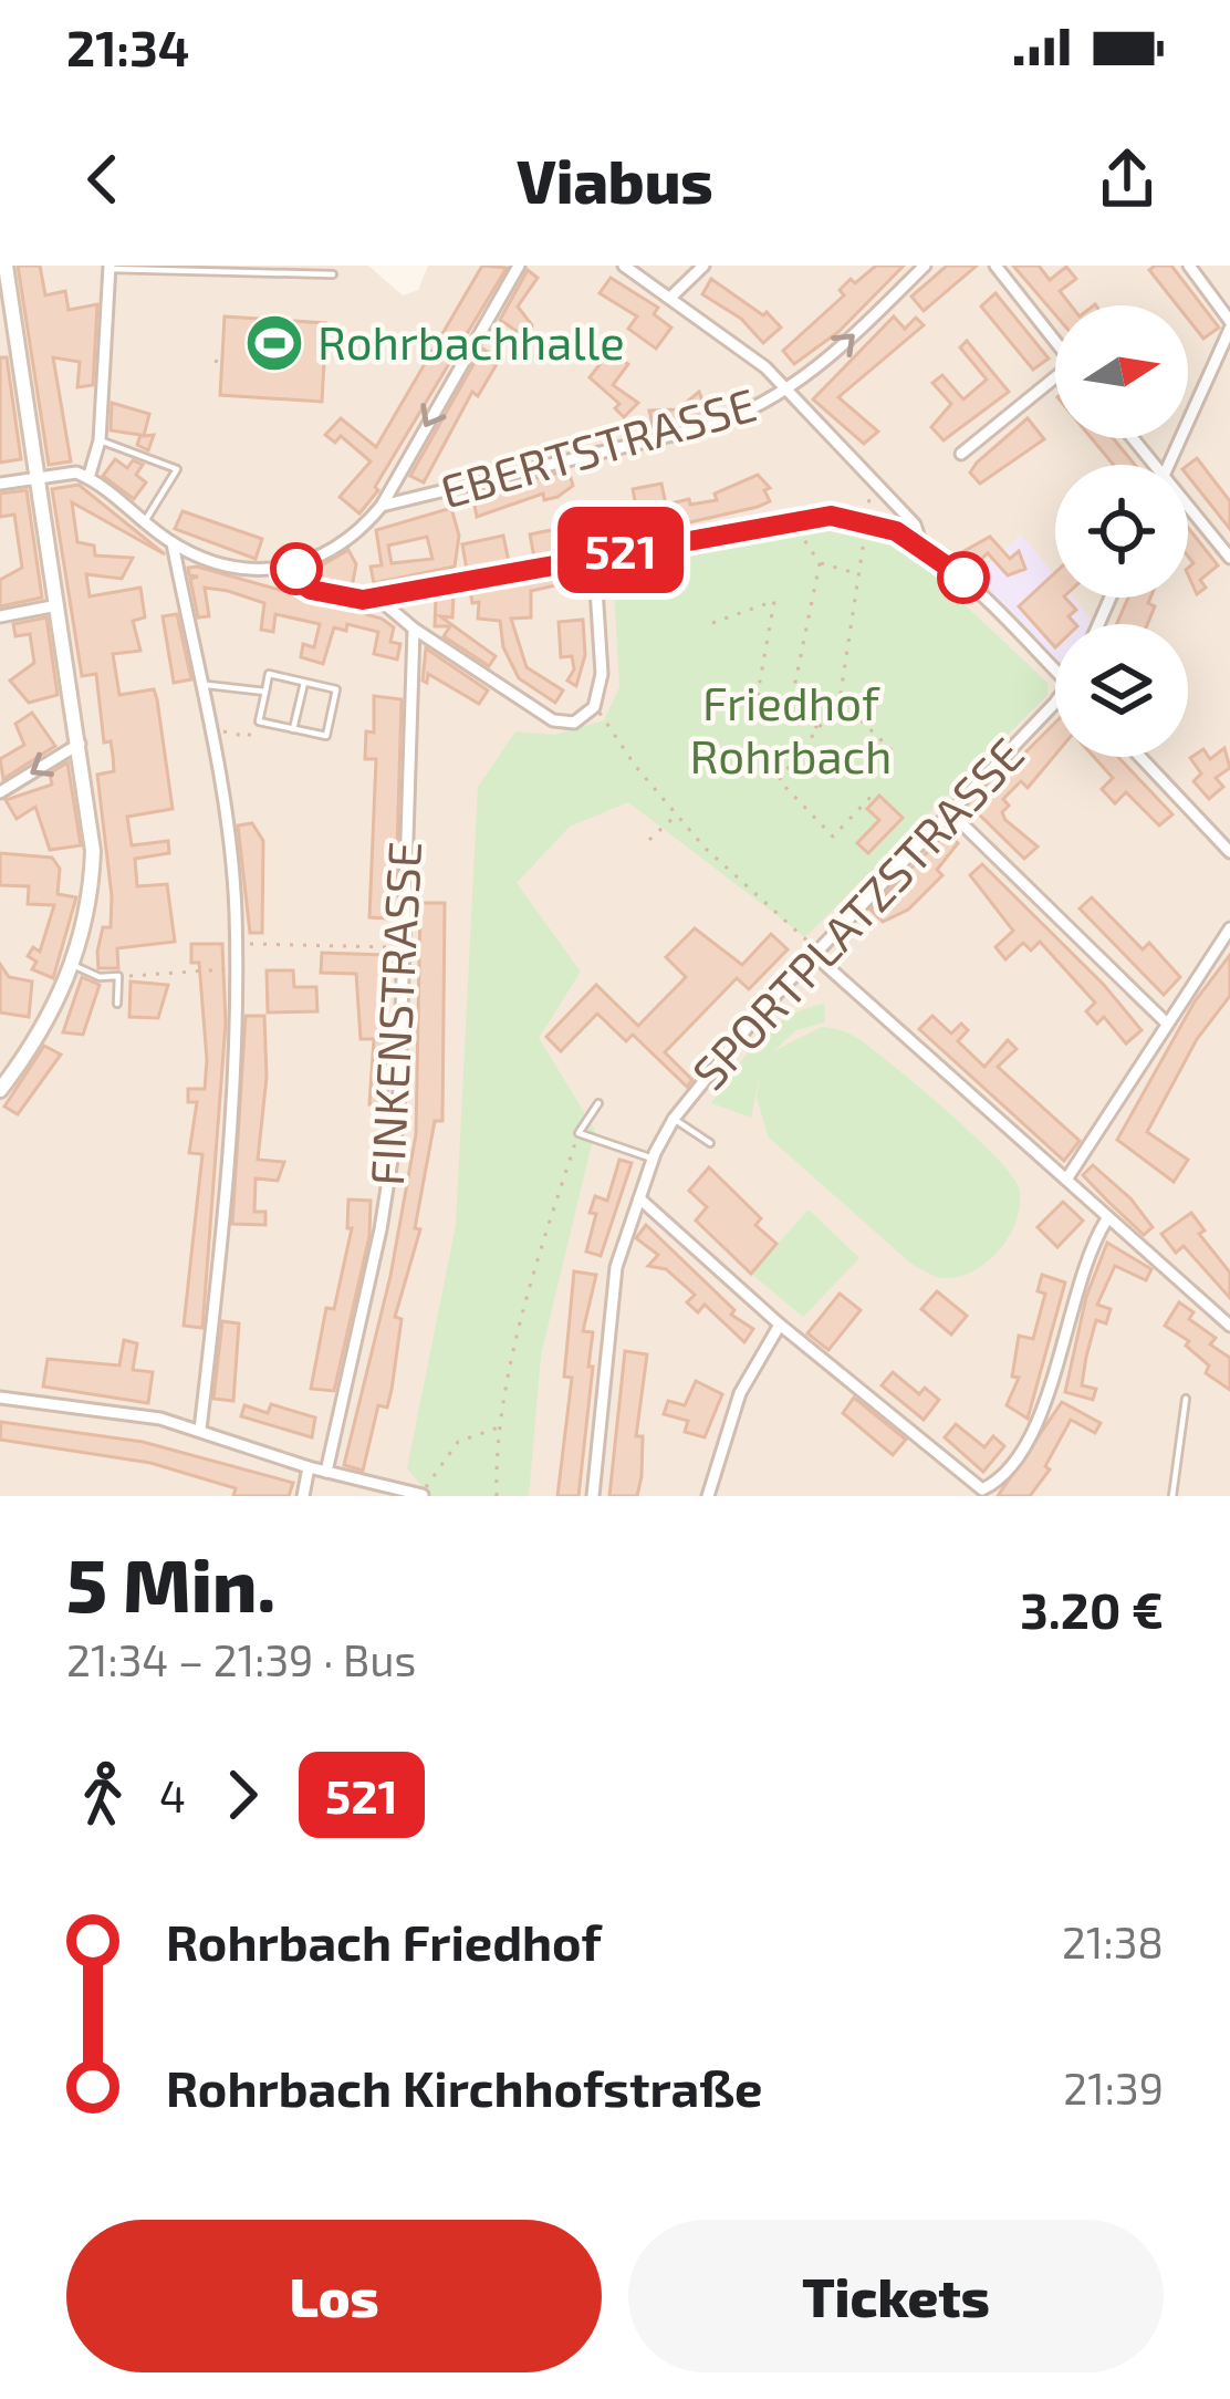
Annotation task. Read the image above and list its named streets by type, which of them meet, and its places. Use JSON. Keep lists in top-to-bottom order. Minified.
{"streets":{"street":["EBERTSTRASSE","SPORTPLATZSTRASSE","FINKENSTRASSE"]},"parks":["Friedhof Rohrbach"],"places":{"sports":["Rohrbachhalle"]},"lines":["bus line 521"],"north":"right","page":{"status":"21:34","header":"Viabus","on_map":"521","heading":["5 Min.","21:34 – 21:39 · Bus","3.20 €"],"legs":["4","521"],"list":[{"name":"Rohrbach Friedhof","value":"21:38"},{"name":"Rohrbach Kirchhofstraße","value":"21:39"}],"buttons":["Los","Tickets"]}}
